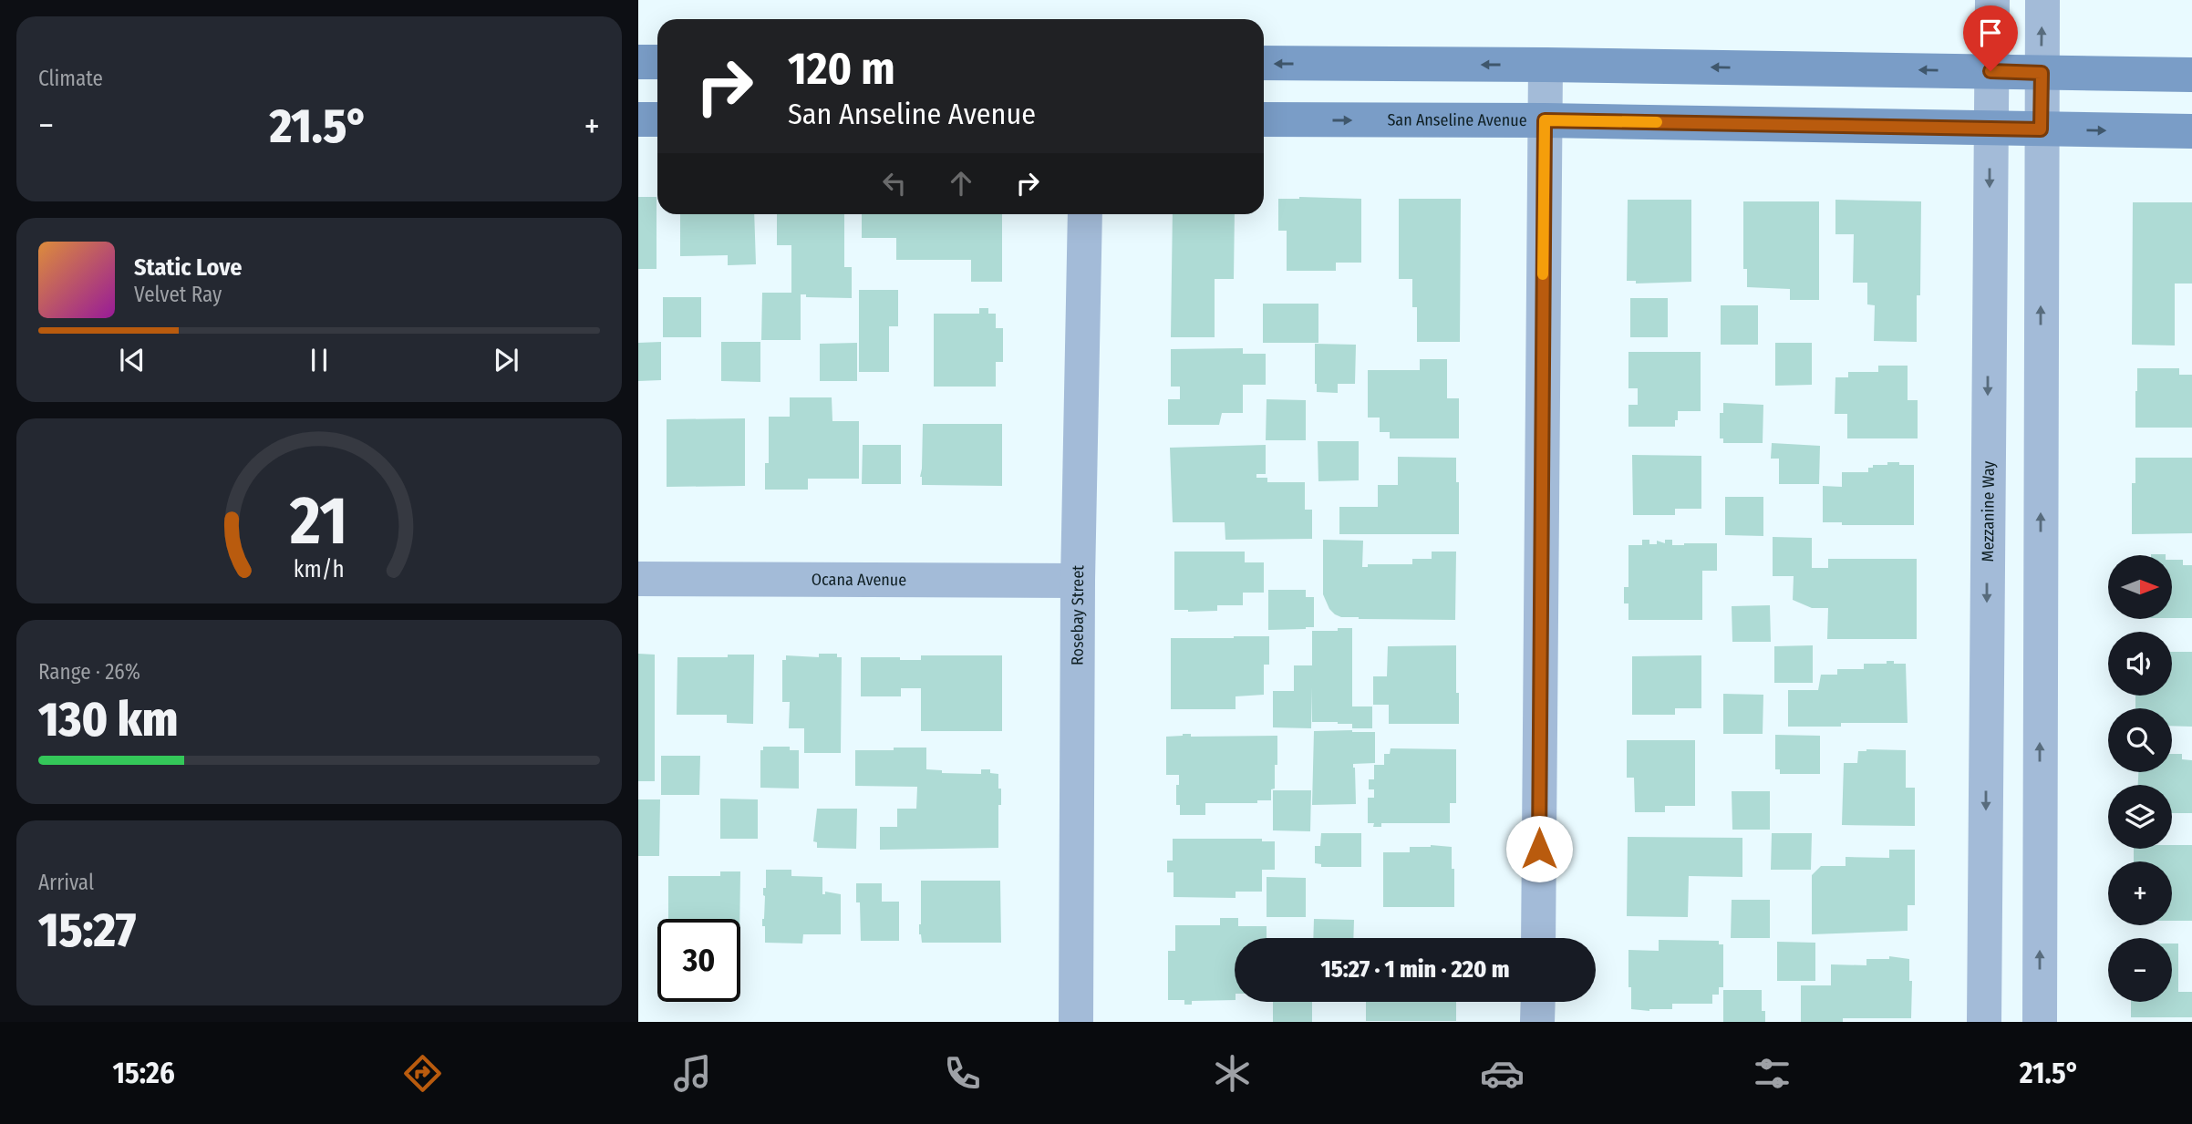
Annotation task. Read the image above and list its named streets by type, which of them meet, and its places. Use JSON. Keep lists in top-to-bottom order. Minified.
{"streets":{"street":["San Anseline Avenue","Mezzanine Way","Ocana Avenue","Rosebay Street"]},"crossings":[["San Anseline Avenue","Mezzanine Way"],["Ocana Avenue","Rosebay Street"]],"north":"right","page":{"tile":["Climate",["Range · 26%","130 km"],["Arrival","15:27"]],"turn":["120 m","San Anseline Avenue"],"heat":["−","21.5°","+"],"song":["Static Love","Velvet Ray"],"map_buttons":["+","−"],"limit":"30","trip":"15:27 · 1 min · 220 m","tabs":["15:26","21.5°"],"gauge":["21","km/h"]}}
